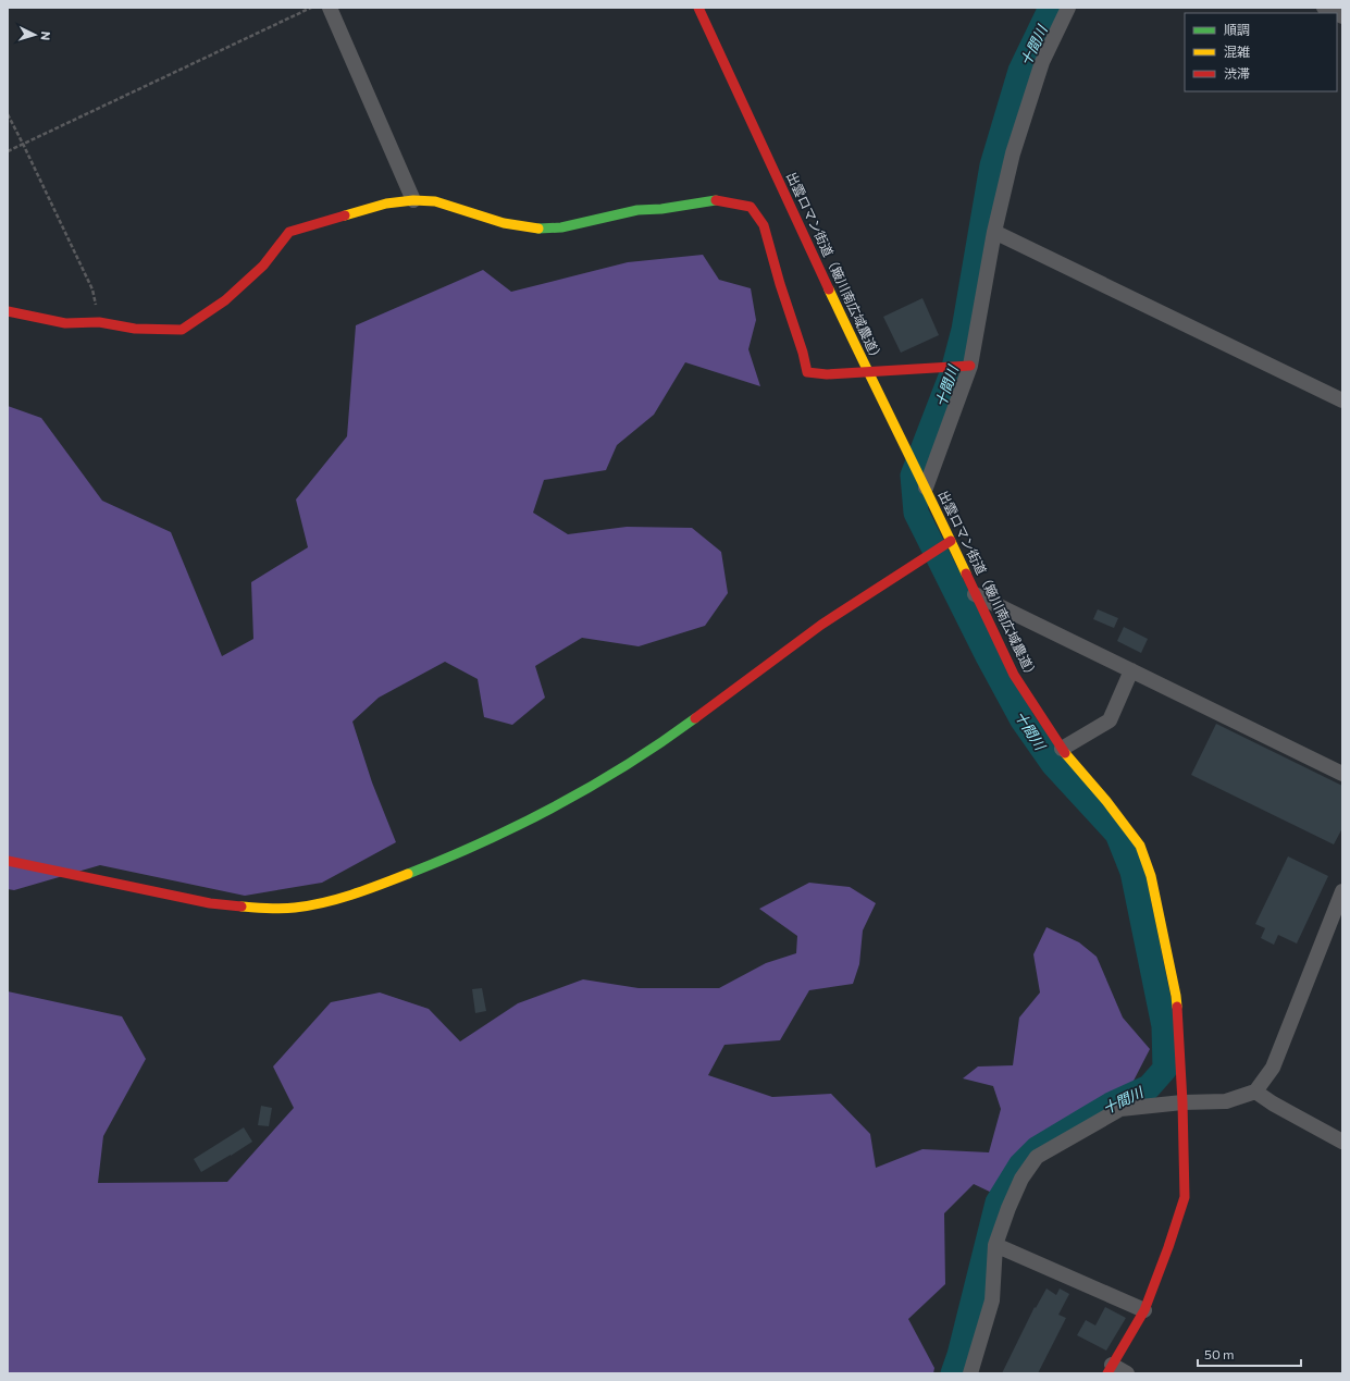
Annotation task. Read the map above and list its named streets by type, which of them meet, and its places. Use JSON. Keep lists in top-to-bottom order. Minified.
{"streets":{"street":["出雲ロマン街道（簸川南広域農道）"]},"water":["十間川"],"legend":["順調","混雑","渋滞"],"scale_bar":"50 m","north":"right"}
